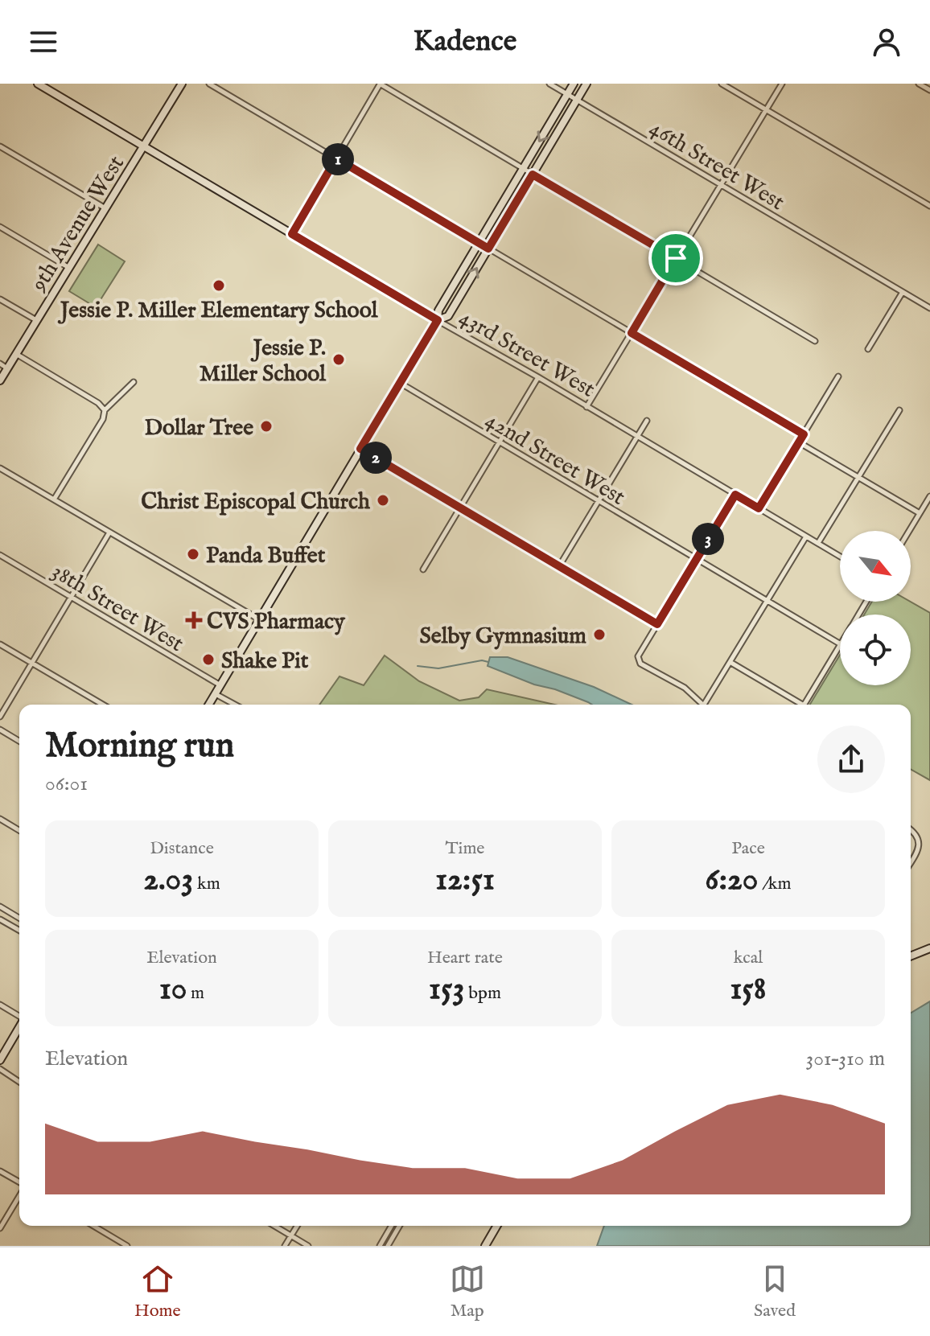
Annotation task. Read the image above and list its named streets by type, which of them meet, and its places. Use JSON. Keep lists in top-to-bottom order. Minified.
{"streets":{"main road":["9th Avenue West","43rd Street West"],"street":["46th Street West","42nd Street West","38th Street West"]},"crossings":[["9th Avenue West","43rd Street West"]],"places":{"other":["Jessie P. Miller Elementary School","Jessie P. Miller School","Dollar Tree","Christ Episcopal Church","Panda Buffet","Selby Gymnasium","Shake Pit"],"health":["CVS Pharmacy"]},"north":"bottom right","page":{"header":"Kadence","pins":["1","2","3"],"heading":["Morning run","06:01"],"stats":[["Distance","2.03 km"],["Time","12:51"],["Pace","6:20 /km"],["Elevation","10 m"],["Heart rate","153 bpm"],["kcal","158"]],"chart":["Elevation","301–310 m"],"tabs":["Home","Map","Saved"]}}
